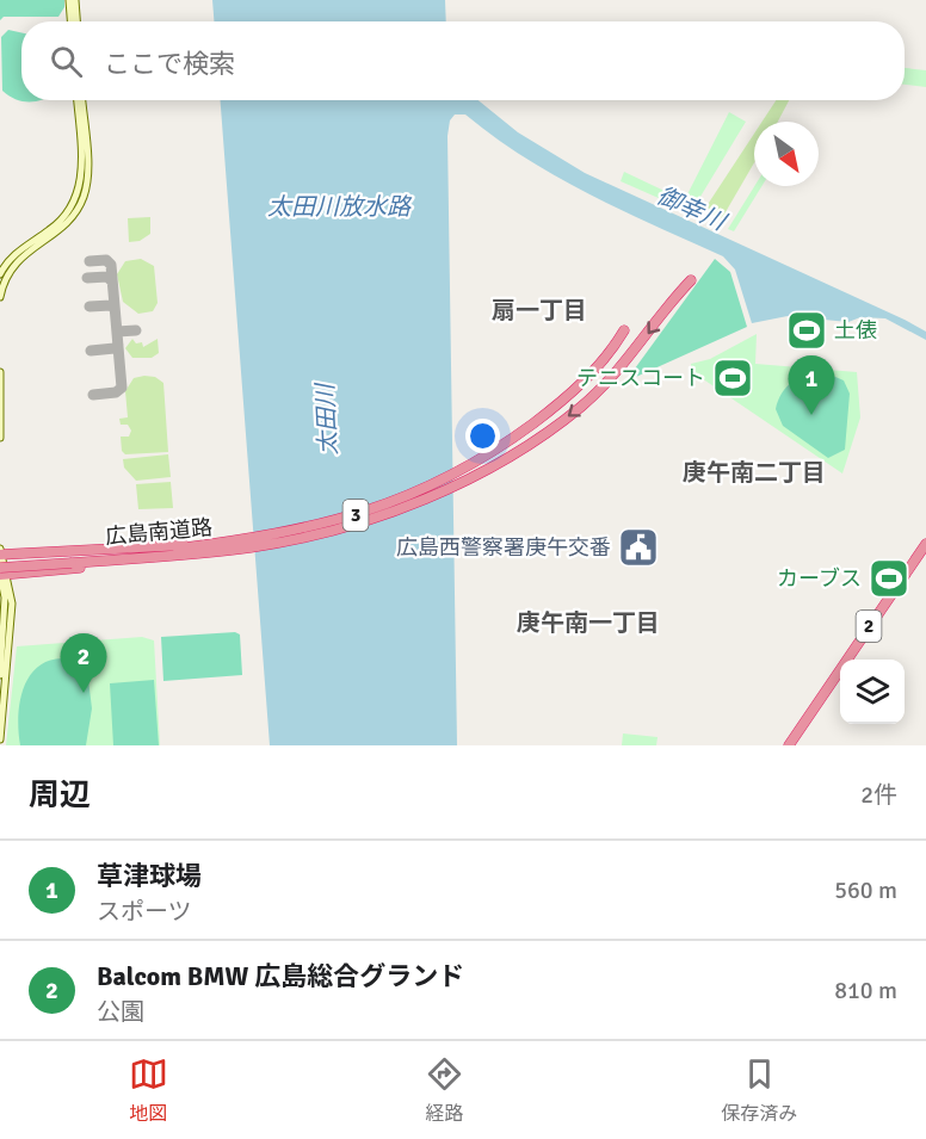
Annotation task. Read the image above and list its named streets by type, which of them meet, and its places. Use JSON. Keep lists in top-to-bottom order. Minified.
{"streets":{"highway":["3","広島南道路","2"]},"crossings":[["3","広島南道路"]],"districts":["扇一丁目","庚午南二丁目","庚午南一丁目"],"water":["太田川放水路","御幸川","太田川"],"places":{"sports":["土俵","テニスコート","カーブス"],"public building":["広島西警察署庚午交番"]},"north":"bottom right","page":{"search":"ここで検索","pins":["1","2"],"heading":["周辺","2件"],"list":[{"mark":"1","name":"草津球場","note":"スポーツ","value":"560 m"},{"mark":"2","name":"Balcom BMW 広島総合グランド","note":"公園","value":"810 m"}],"nav":["地図","経路","保存済み"]}}
